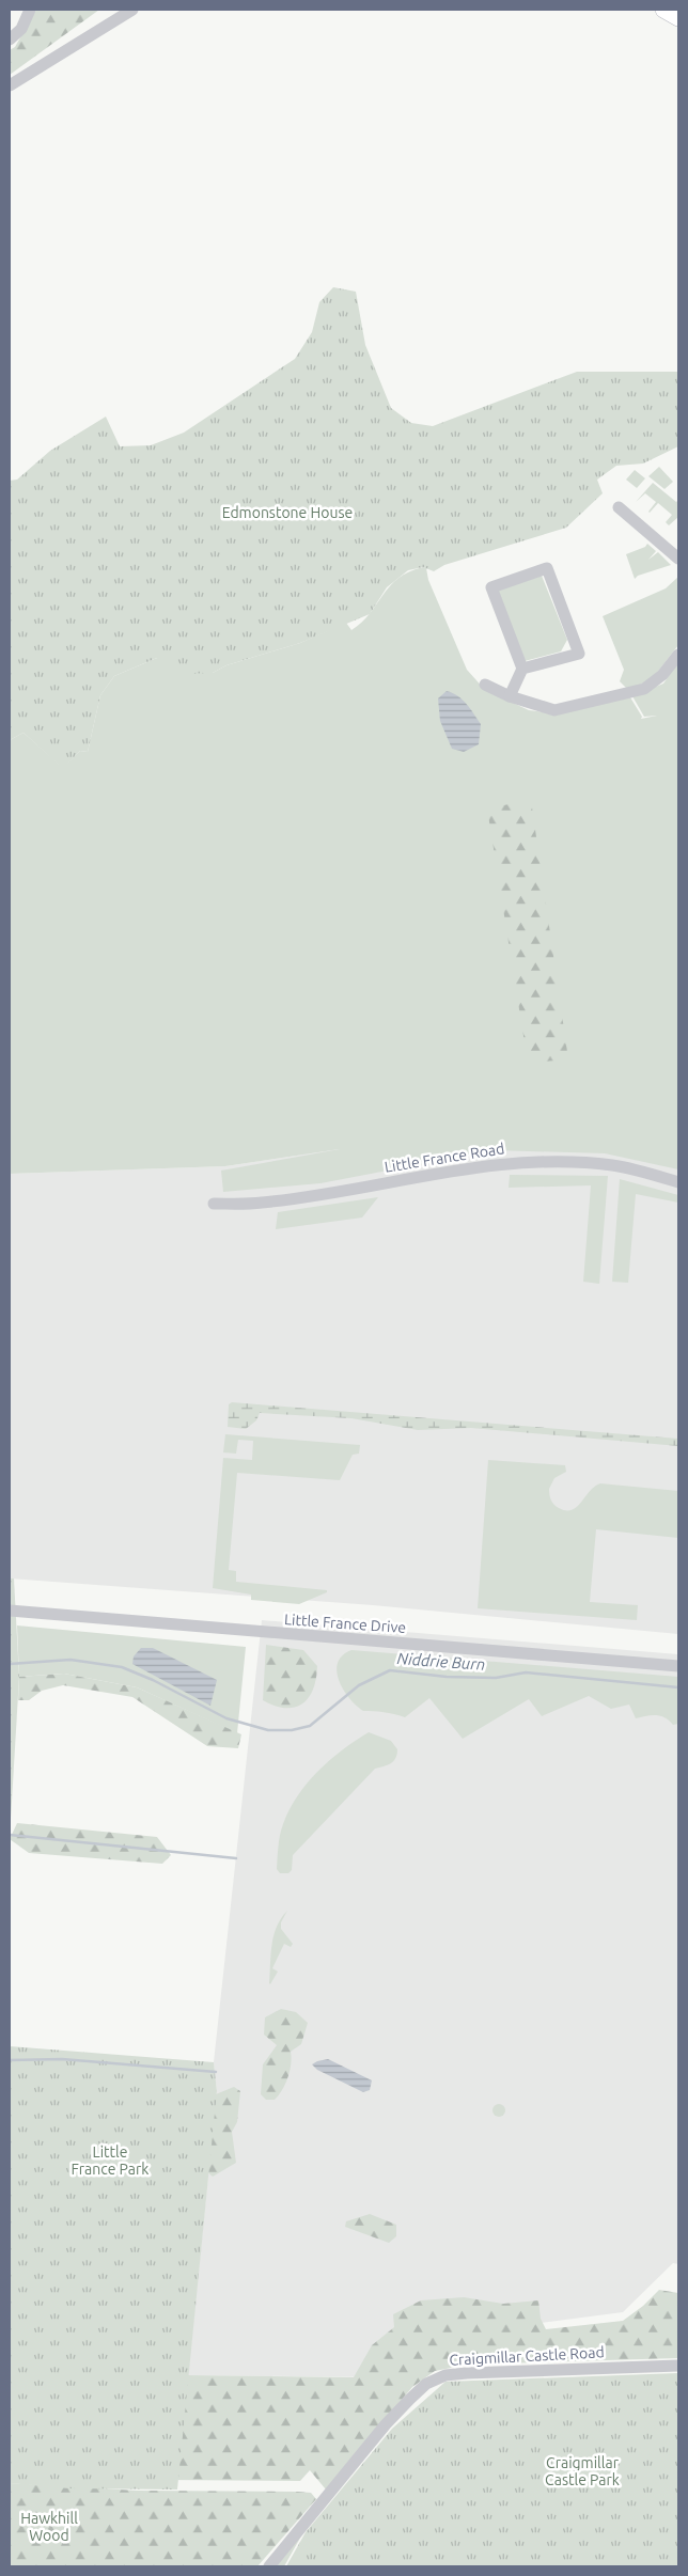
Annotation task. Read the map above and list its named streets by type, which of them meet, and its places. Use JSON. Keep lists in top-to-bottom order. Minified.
{"streets":{"street":["Little France Road","Little France Drive","Craigmillar Castle Road"]},"water":["Niddrie Burn"],"parks":["Edmonstone House","Little France Park","Craigmillar Castle Park","Hawkhill Wood"]}
